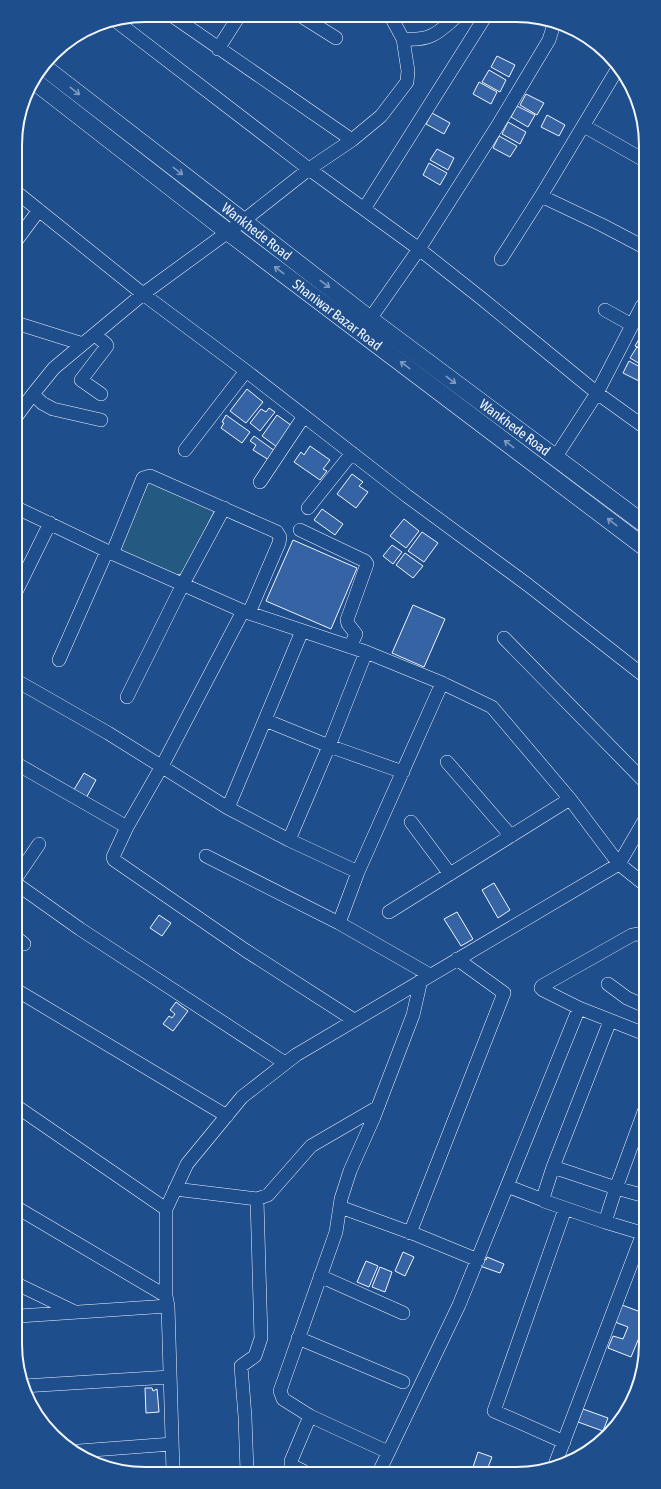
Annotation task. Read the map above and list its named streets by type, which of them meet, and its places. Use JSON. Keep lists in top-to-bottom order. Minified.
{"streets":{"main road":["Wankhede Road","Shaniwar Bazar Road"]},"one_way":["Wankhede Road","Shaniwar Bazar Road"]}
